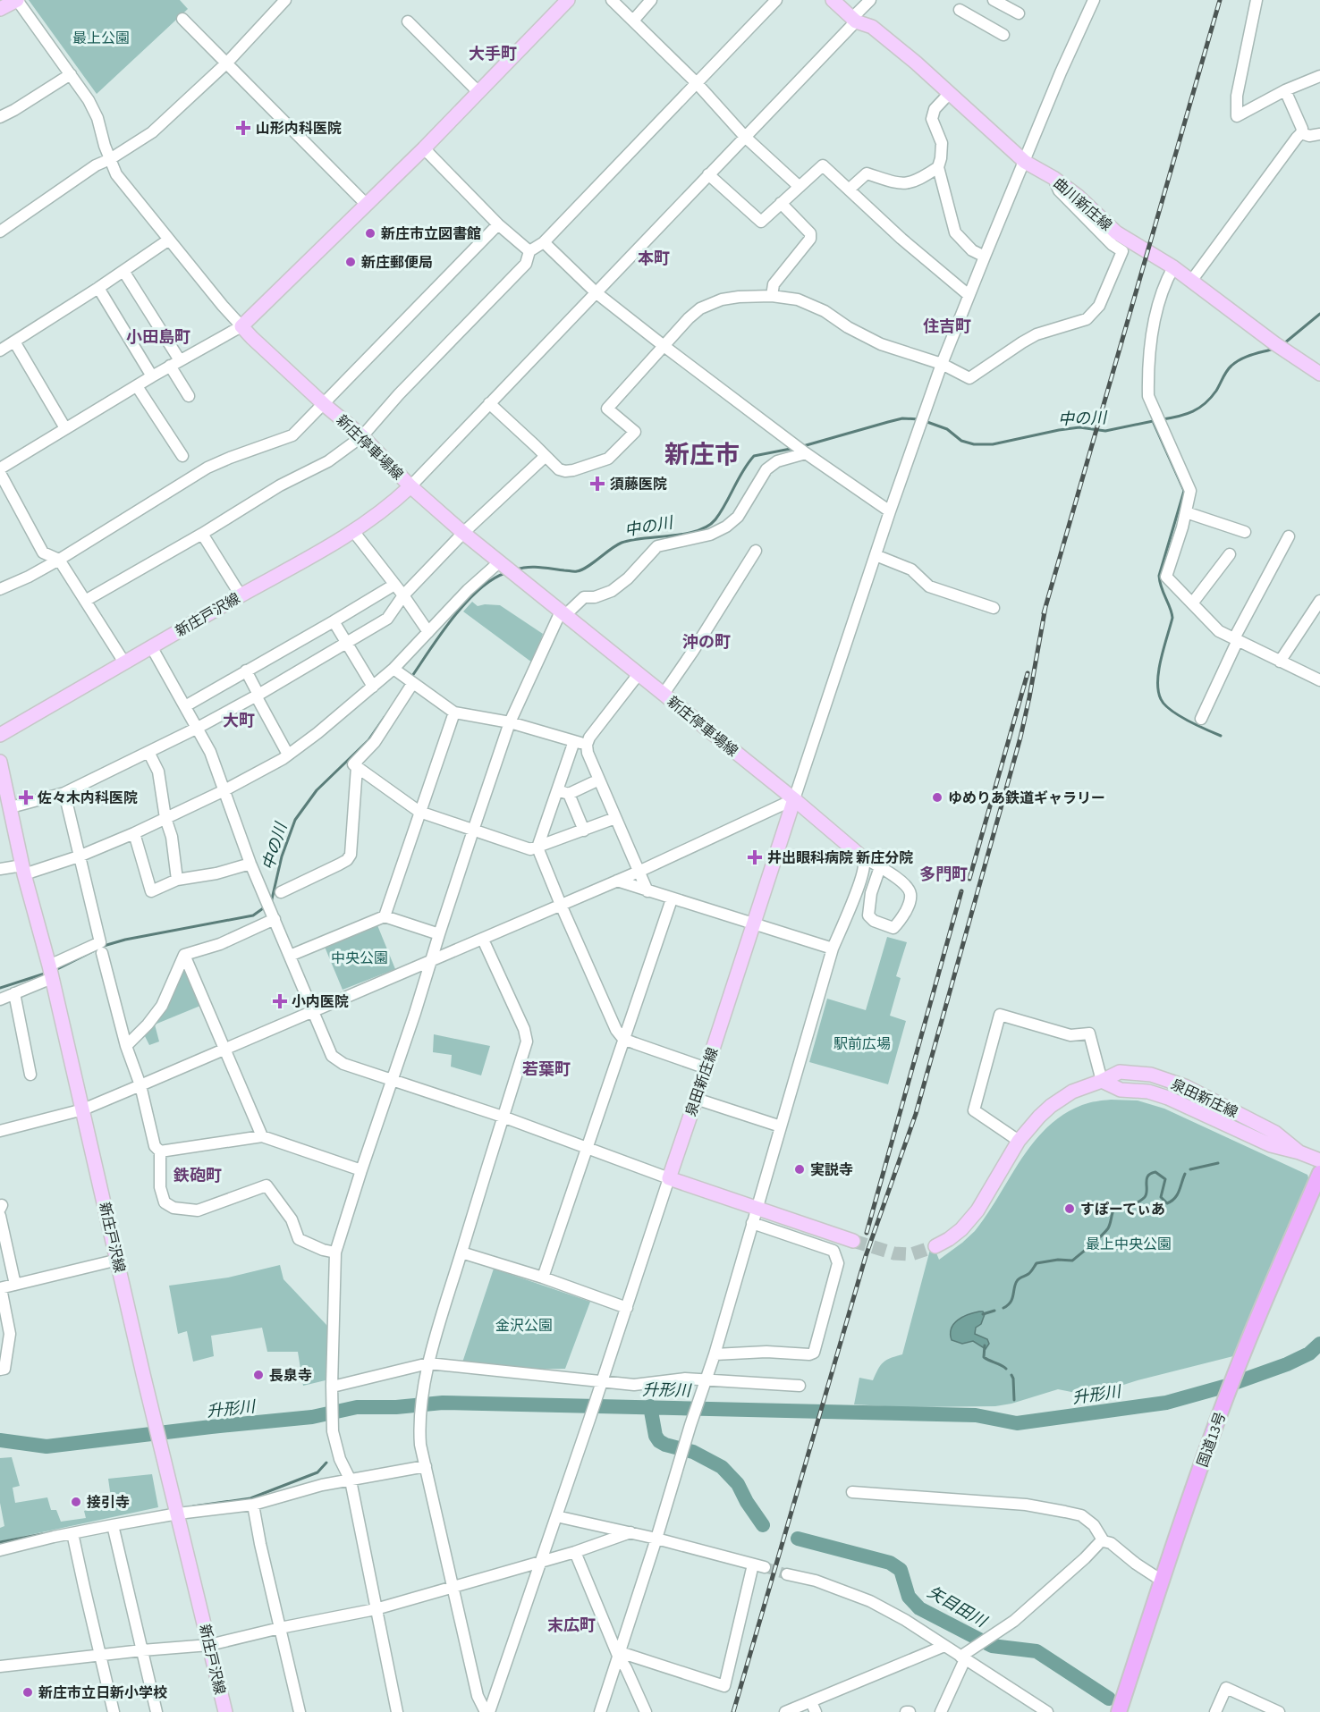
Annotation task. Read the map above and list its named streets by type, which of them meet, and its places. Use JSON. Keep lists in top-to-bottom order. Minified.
{"streets":{"highway":["国道13号"],"main road":["曲川新庄線","新庄停車場線","新庄戸沢線","泉田新庄線"]},"crossings":[["新庄停車場線","新庄戸沢線"],["新庄停車場線","泉田新庄線"]],"districts":["大手町","本町","住吉町","小田島町","新庄市","沖の町","大町","多門町","若葉町","鉄砲町","末広町"],"water":["中の川","升形川","矢目田川"],"parks":["最上公園","中央公園","駅前広場","最上中央公園","金沢公園"],"places":{"health":["山形内科医院","須藤医院","佐々木内科医院","井出眼科病院 新庄分院","小内医院"],"other":["新庄市立図書館","新庄郵便局","ゆめりあ鉄道ギャラリー","実説寺","すぽーてぃあ","長泉寺","接引寺","新庄市立日新小学校"]}}
